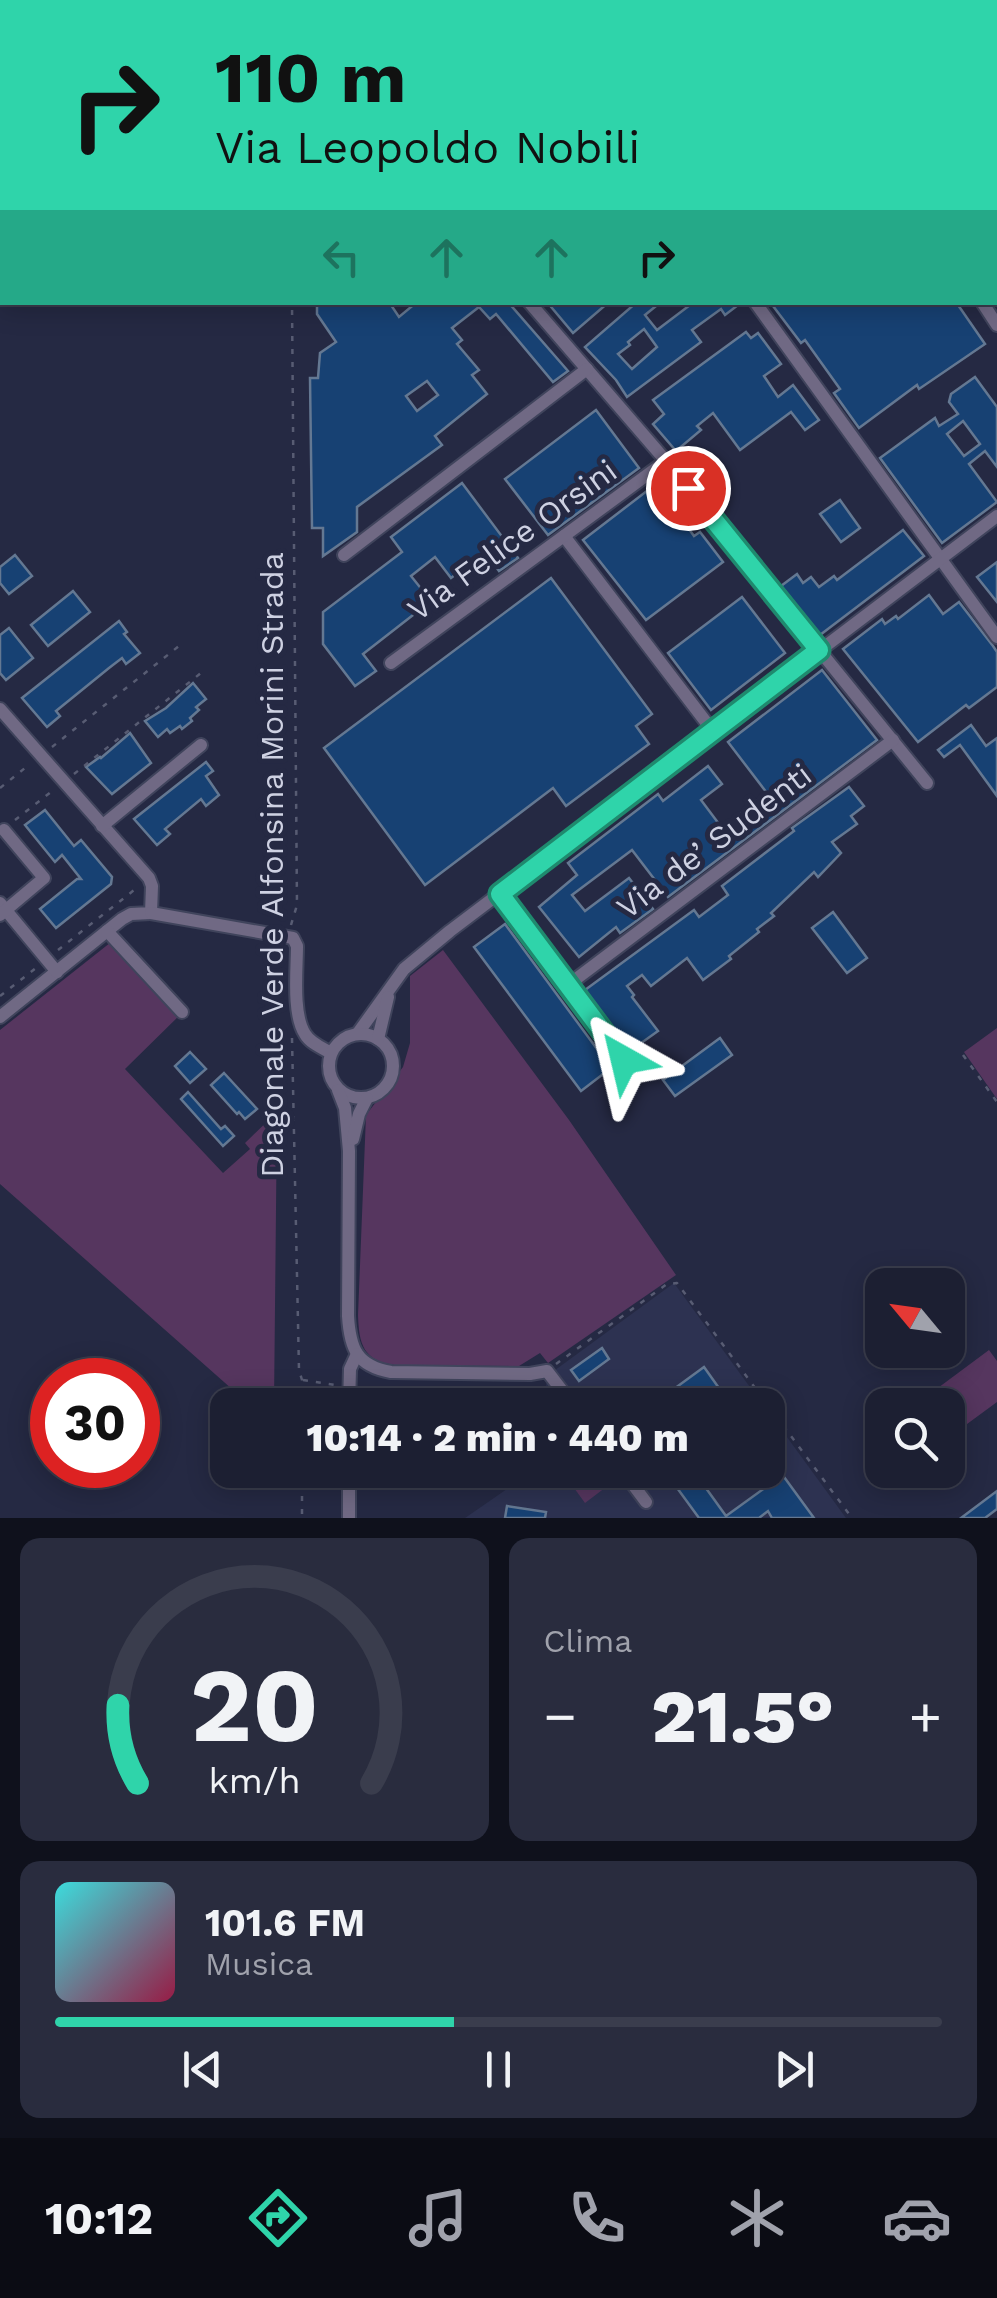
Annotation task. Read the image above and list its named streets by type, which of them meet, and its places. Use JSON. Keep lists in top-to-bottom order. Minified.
{"streets":{"street":["Via Felice Orsini","Via de’ Sudenti"],"path":["Diagonale Verde Alfonsina Morini Strada"]},"north":"top left","page":{"turn":["110 m","Via Leopoldo Nobili"],"limit":"30","trip":"10:14 · 2 min · 440 m","tile":"Clima","heat":["−","21.5°","+"],"song":["101.6 FM","Musica"],"tabs":"10:12","gauge":["20","km/h"]}}
